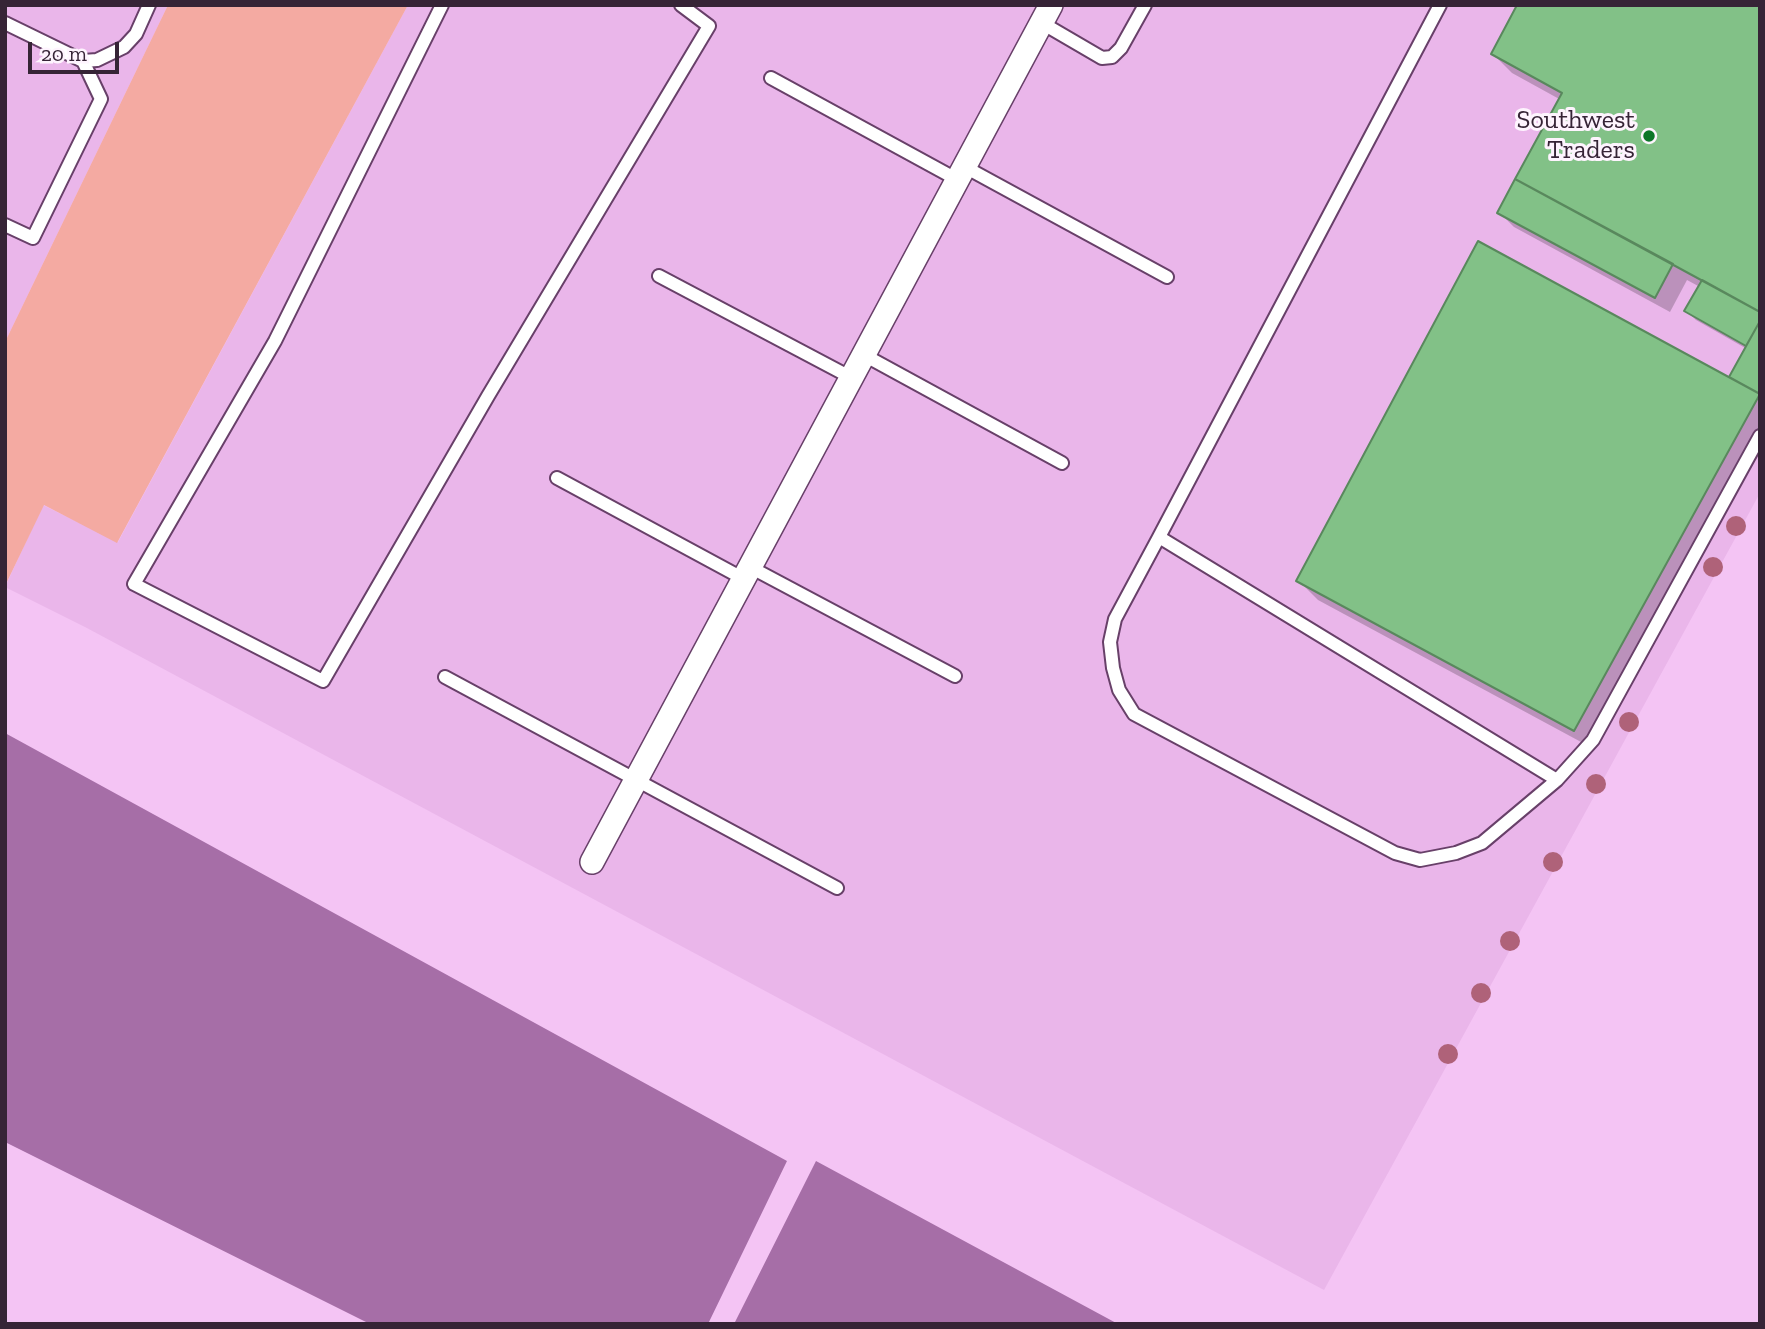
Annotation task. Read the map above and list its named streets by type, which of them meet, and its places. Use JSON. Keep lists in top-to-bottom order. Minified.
{"places":["Southwest Traders"],"scale_bar":"20 m"}
